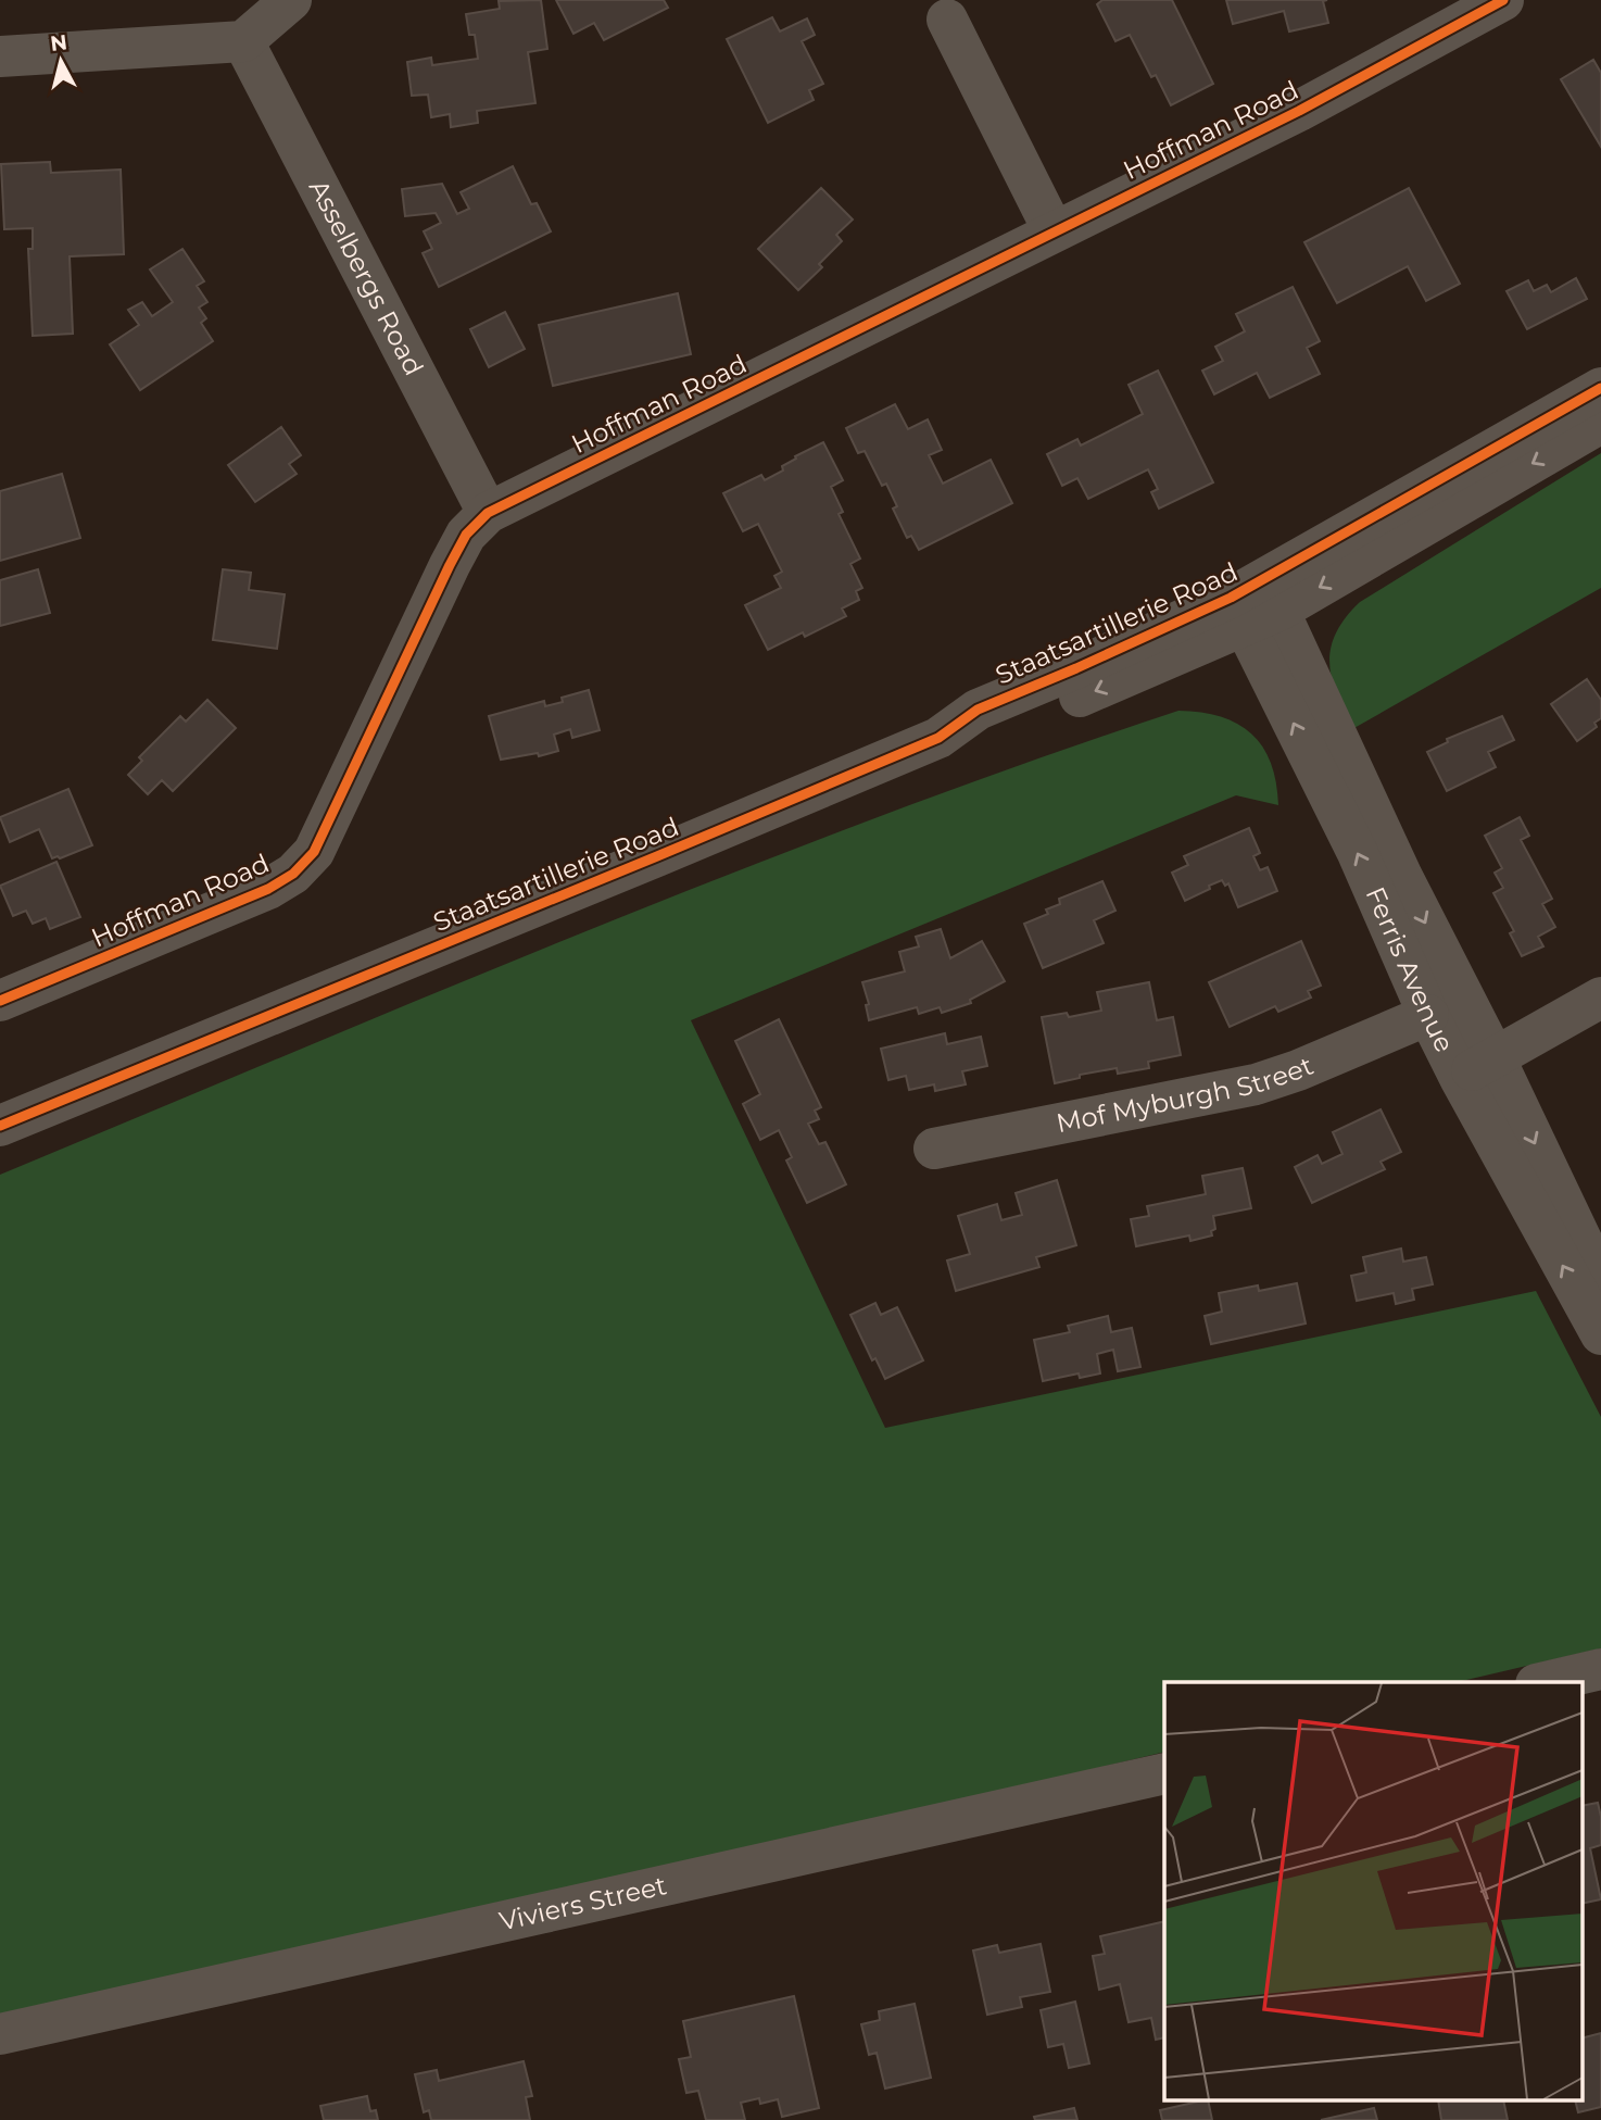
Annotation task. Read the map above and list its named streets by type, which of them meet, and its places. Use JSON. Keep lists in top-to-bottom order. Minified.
{"streets":{"street":["Hoffman Road","Asselbergs Road","Staatsartillerie Road","Ferris Avenue","Mof Myburgh Street","Viviers Street"]},"crossings":[["Hoffman Road","Asselbergs Road"],["Staatsartillerie Road","Ferris Avenue"],["Ferris Avenue","Mof Myburgh Street"]],"north":"top"}
